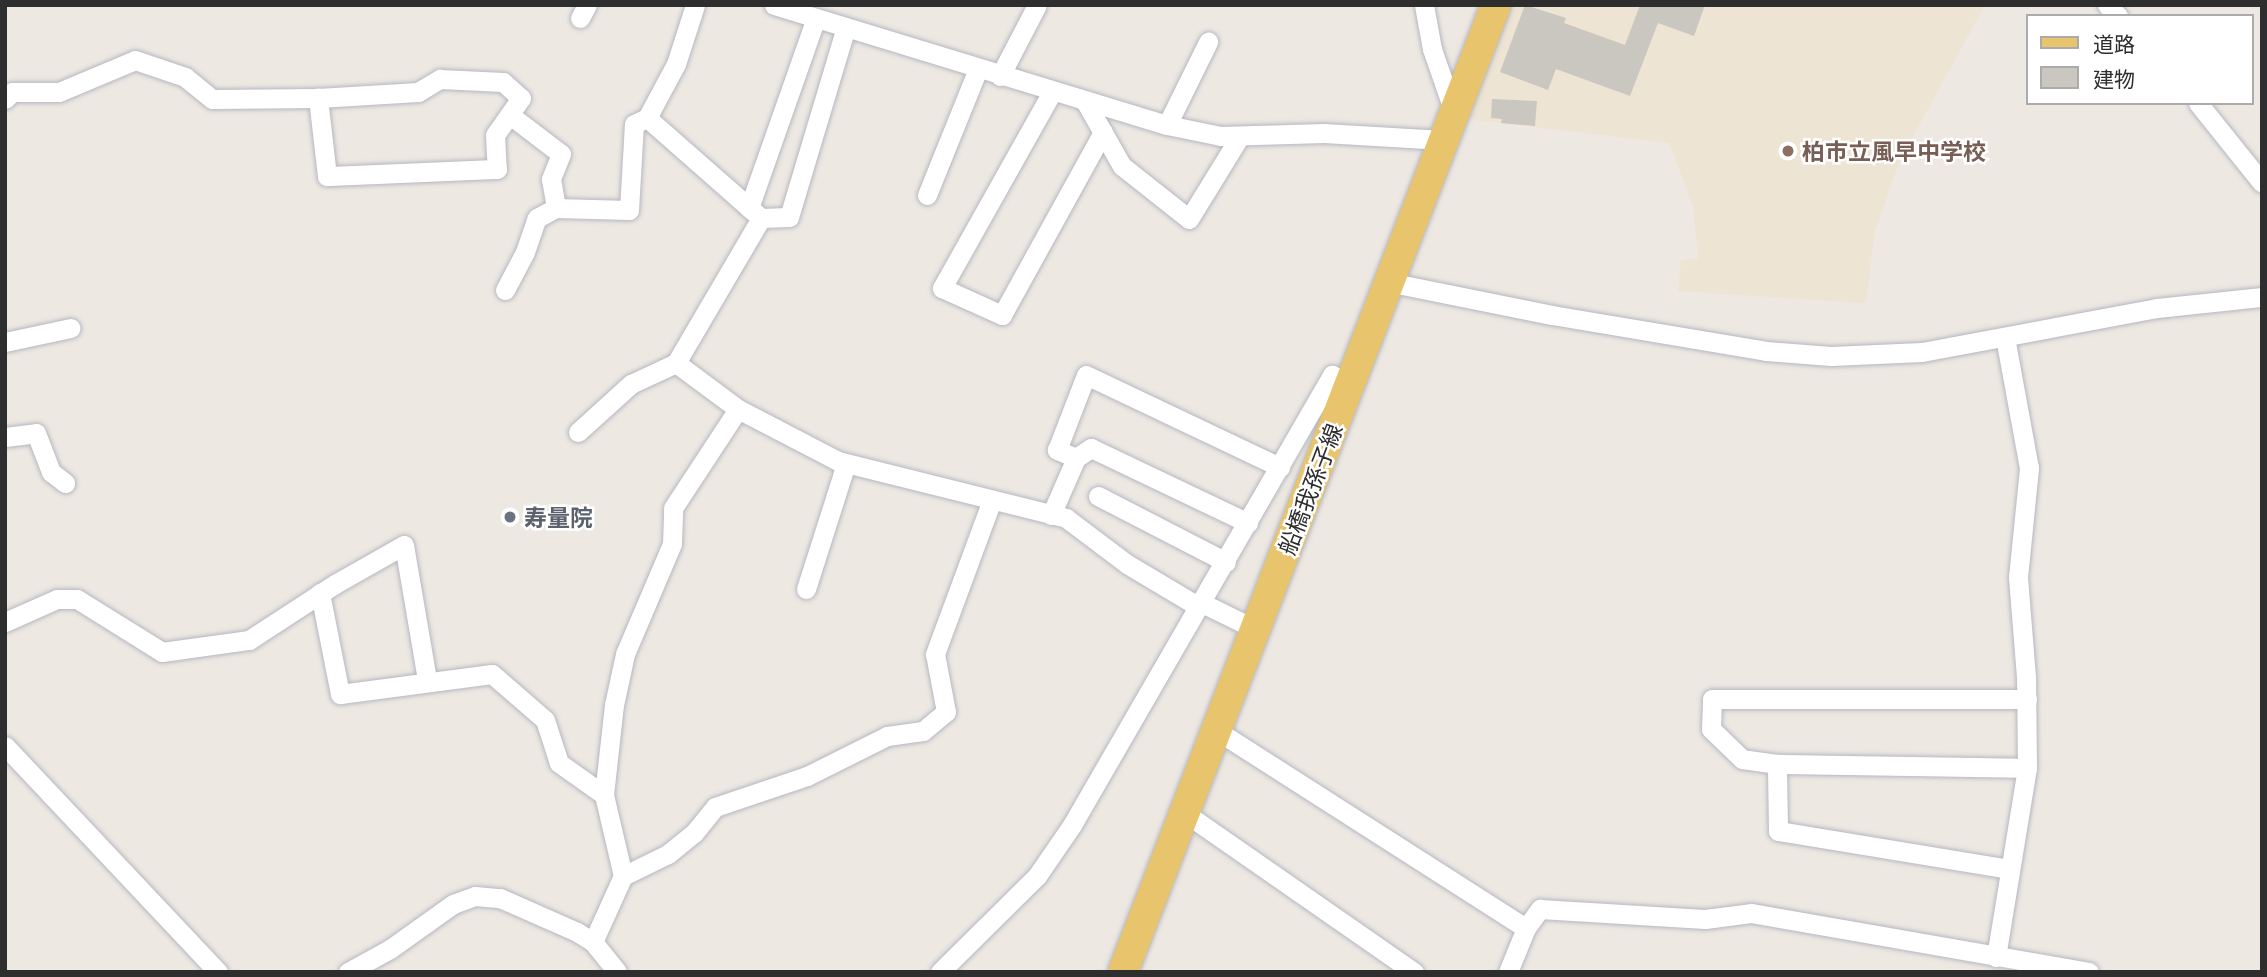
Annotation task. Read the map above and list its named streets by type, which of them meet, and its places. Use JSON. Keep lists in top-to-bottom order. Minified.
{"streets":{"main road":["船橋我孫子線"]},"places":["柏市立風早中学校","寿量院"],"legend":["道路","建物"]}
